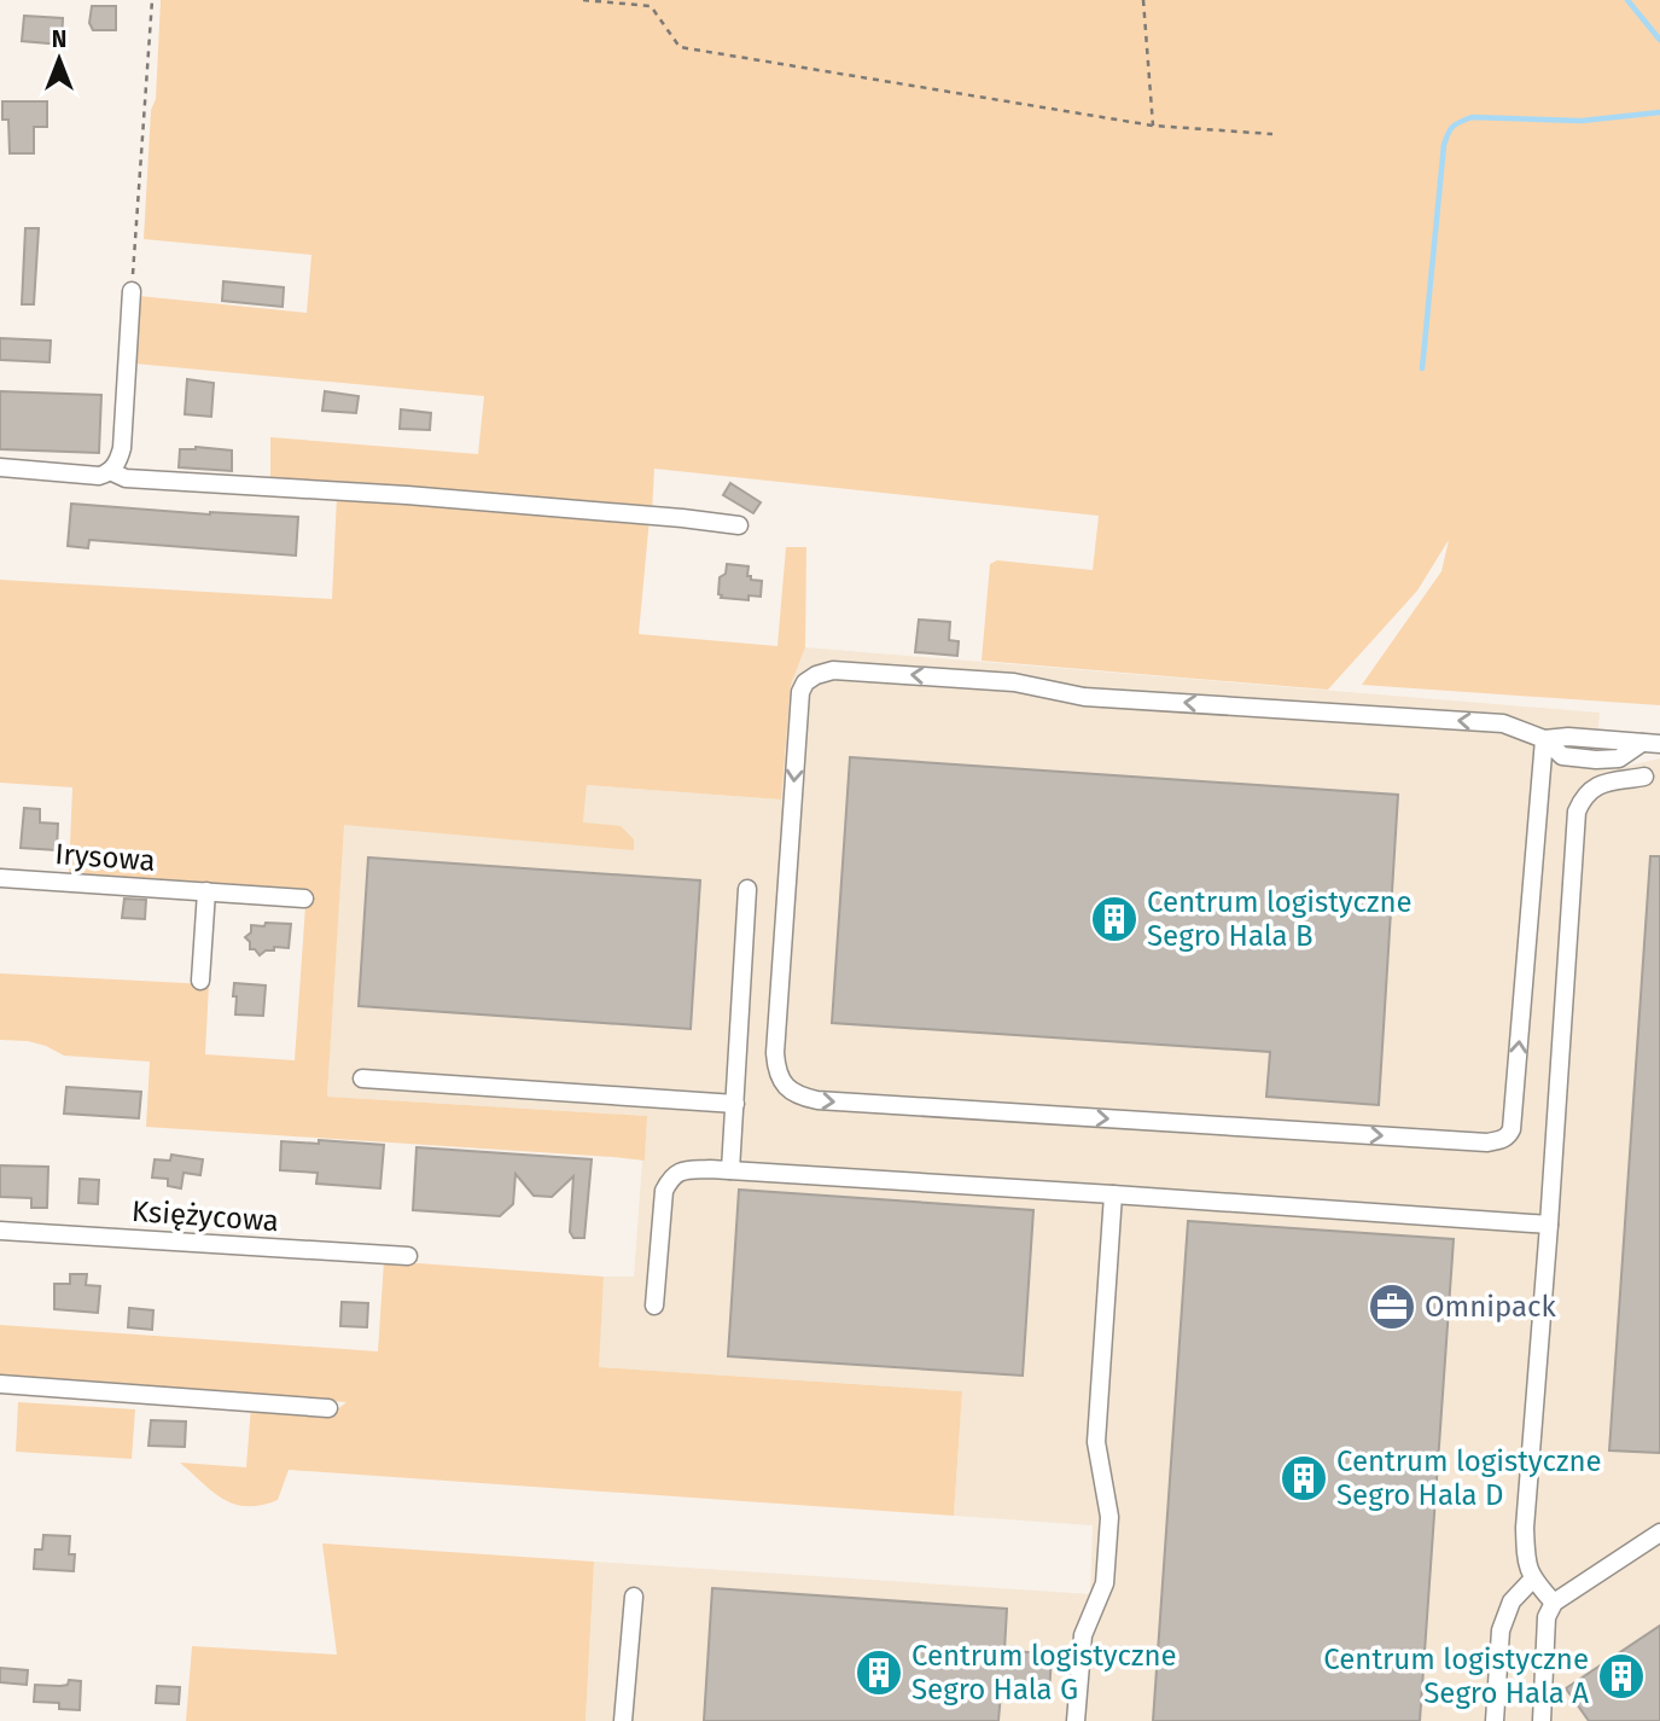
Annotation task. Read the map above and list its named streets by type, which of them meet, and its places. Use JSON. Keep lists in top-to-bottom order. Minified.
{"streets":{"street":["Irysowa","Księżycowa"]},"places":{"building":["Centrum logistyczne Segro Hala B","Centrum logistyczne Segro Hala D","Centrum logistyczne Segro Hala G","Centrum logistyczne Segro Hala A"],"office":["Omnipack"]},"north":"top"}
